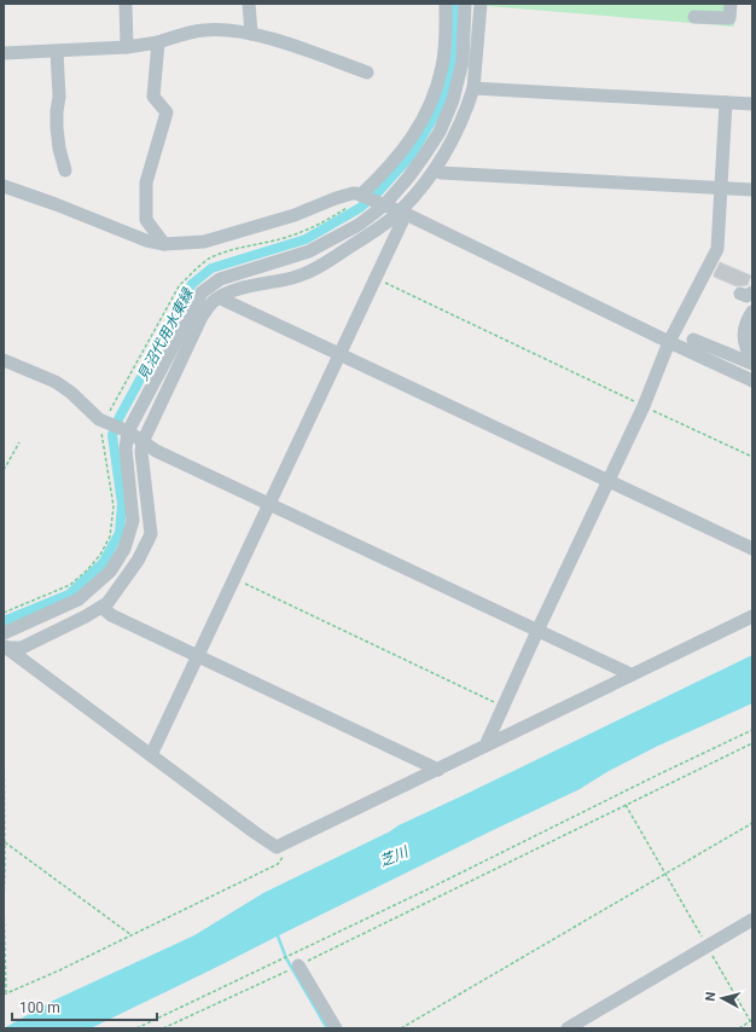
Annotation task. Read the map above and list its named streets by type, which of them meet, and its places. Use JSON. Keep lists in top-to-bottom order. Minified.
{"water":["見沼代用水東縁","芝川"],"scale_bar":"100 m","north":"left"}
